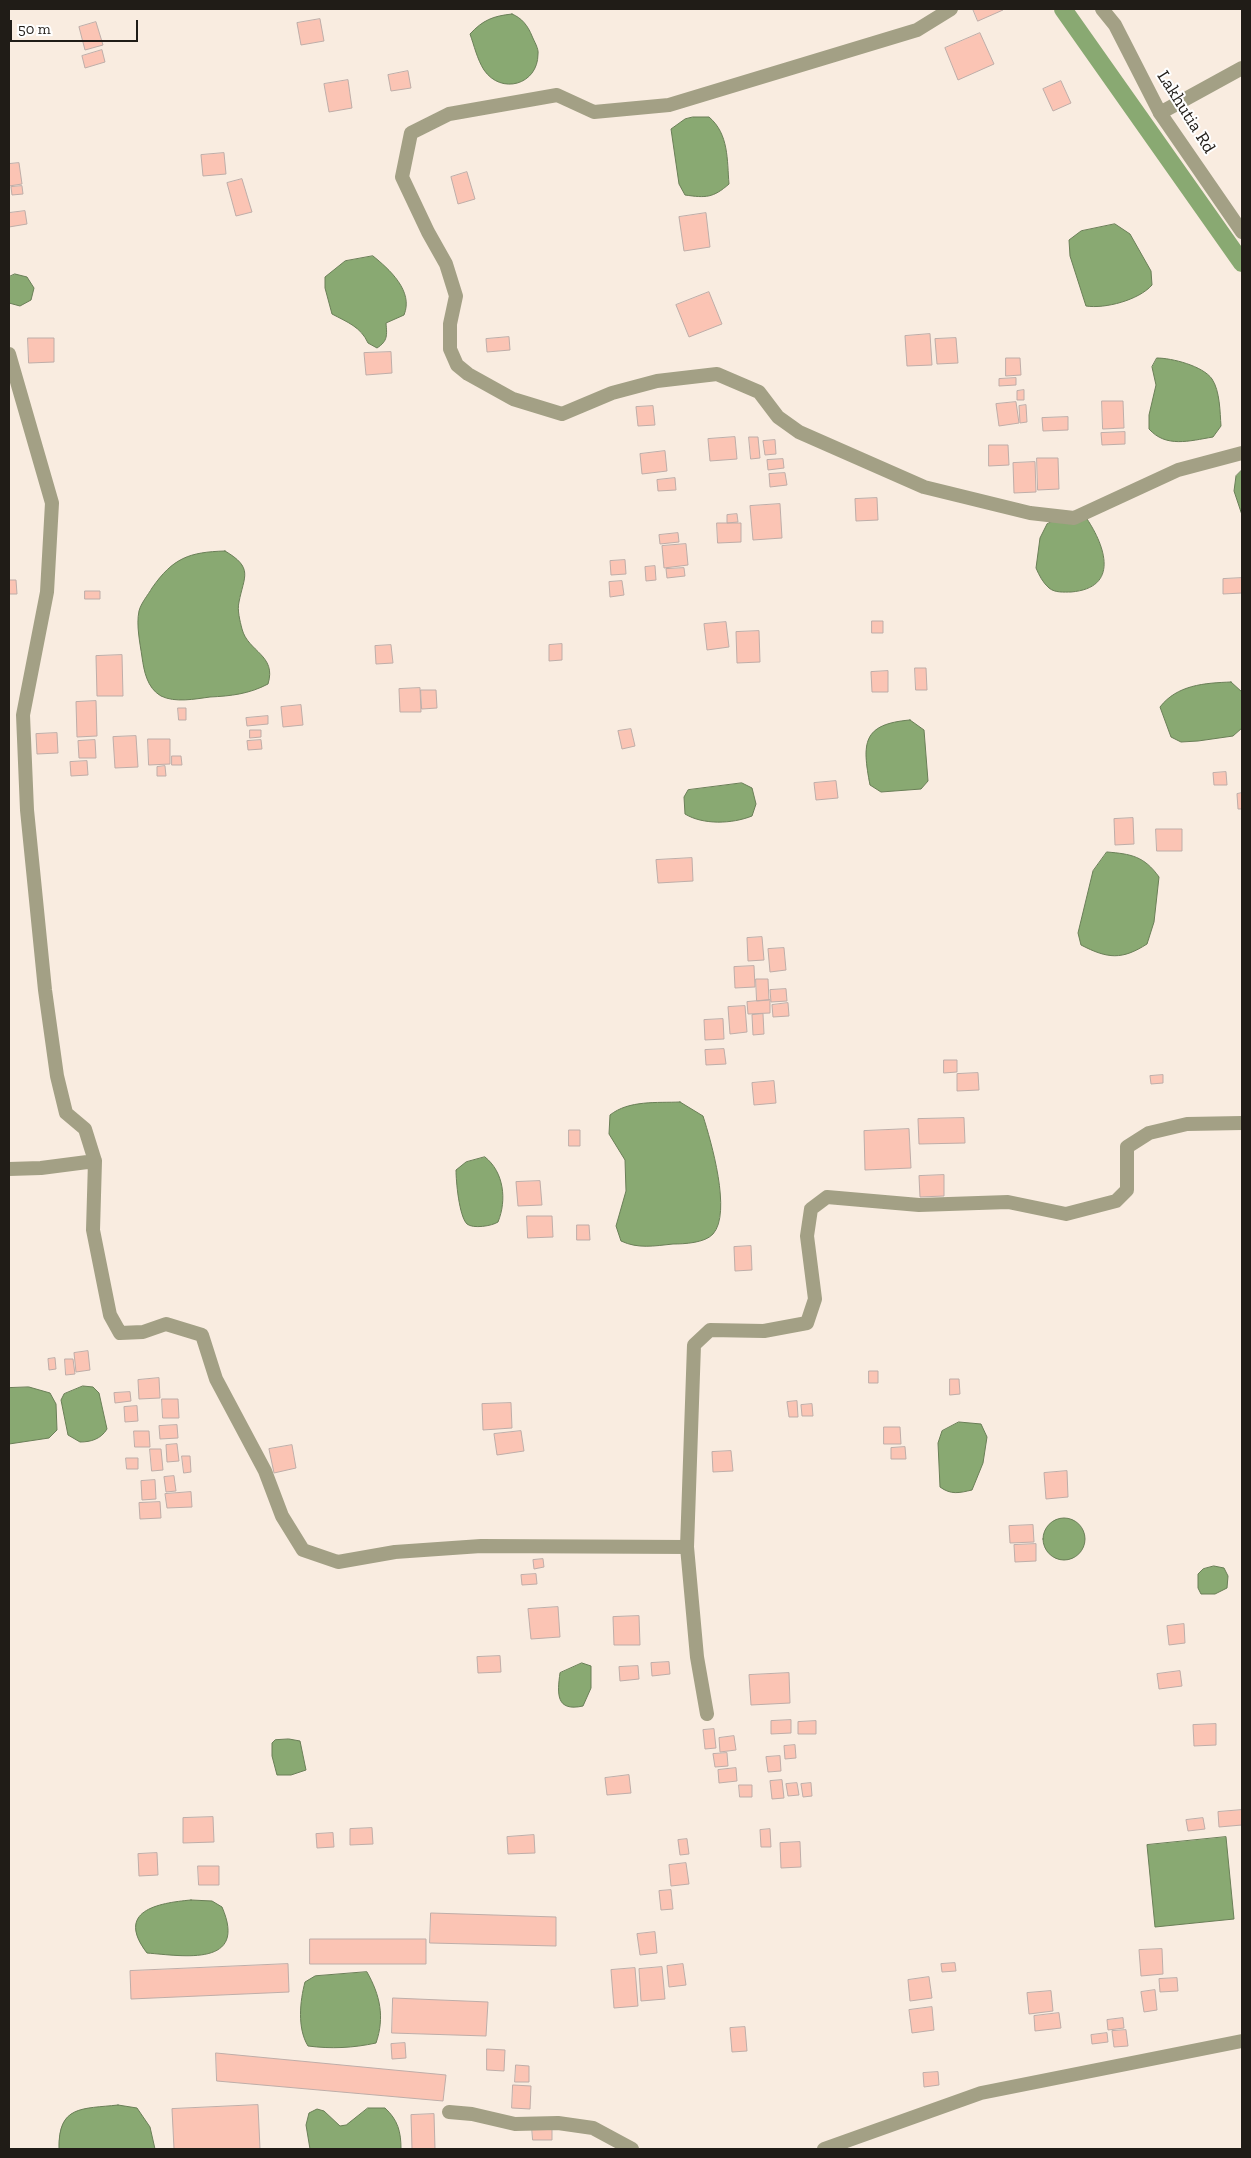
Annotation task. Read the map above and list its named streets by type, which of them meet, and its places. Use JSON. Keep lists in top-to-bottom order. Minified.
{"streets":{"street":["Lakhutia Rd"]},"scale_bar":"50 m"}
